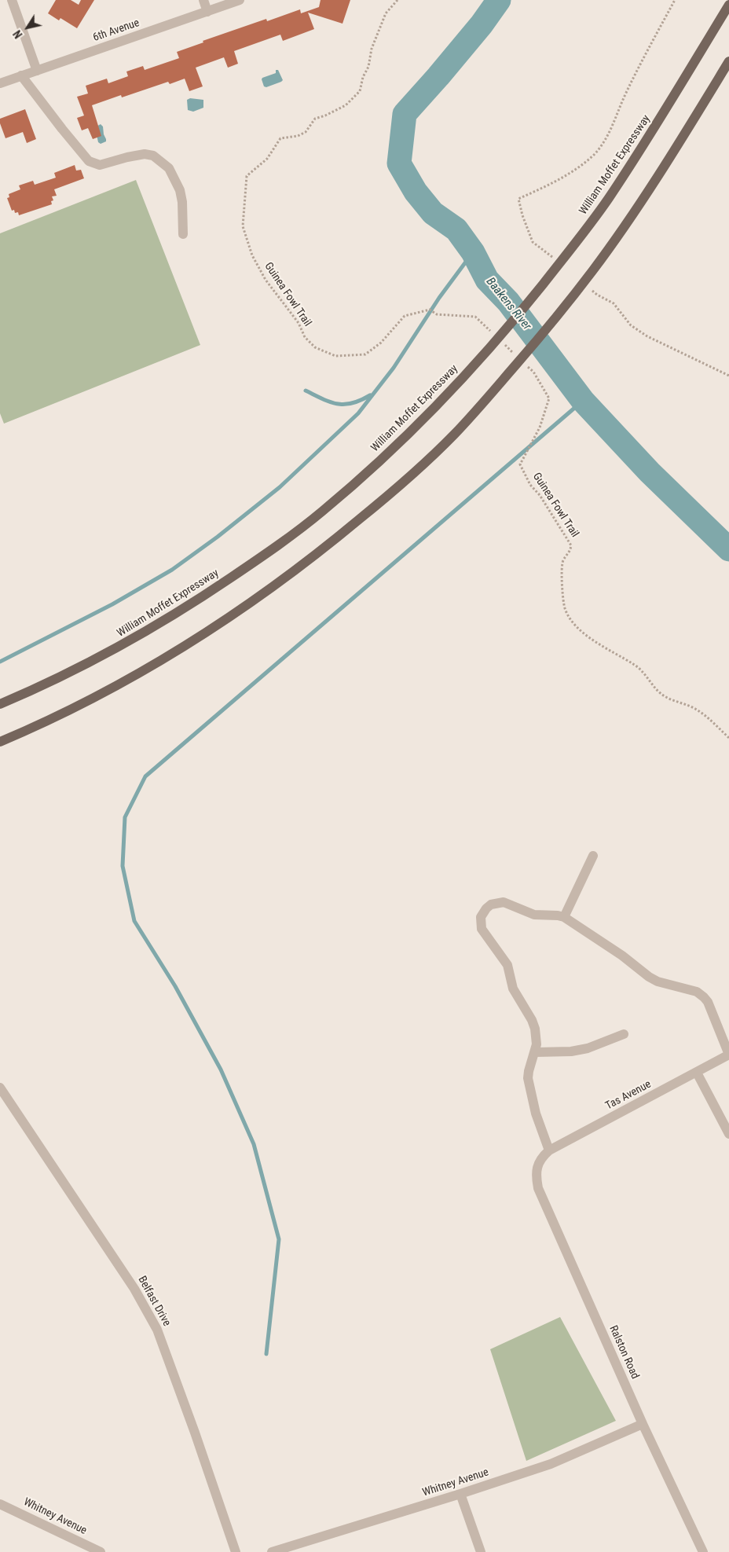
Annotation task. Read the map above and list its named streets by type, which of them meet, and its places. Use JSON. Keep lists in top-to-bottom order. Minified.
{"streets":{"main road":["William Moffet Expressway"],"street":["6th Avenue","Tas Avenue","Belfast Drive","Ralston Road","Whitney Avenue"],"path":["Guinea Fowl Trail"]},"crossings":[["Tas Avenue","Ralston Road"],["Ralston Road","Whitney Avenue"]],"water":["Baakens River"],"north":"bottom left"}
